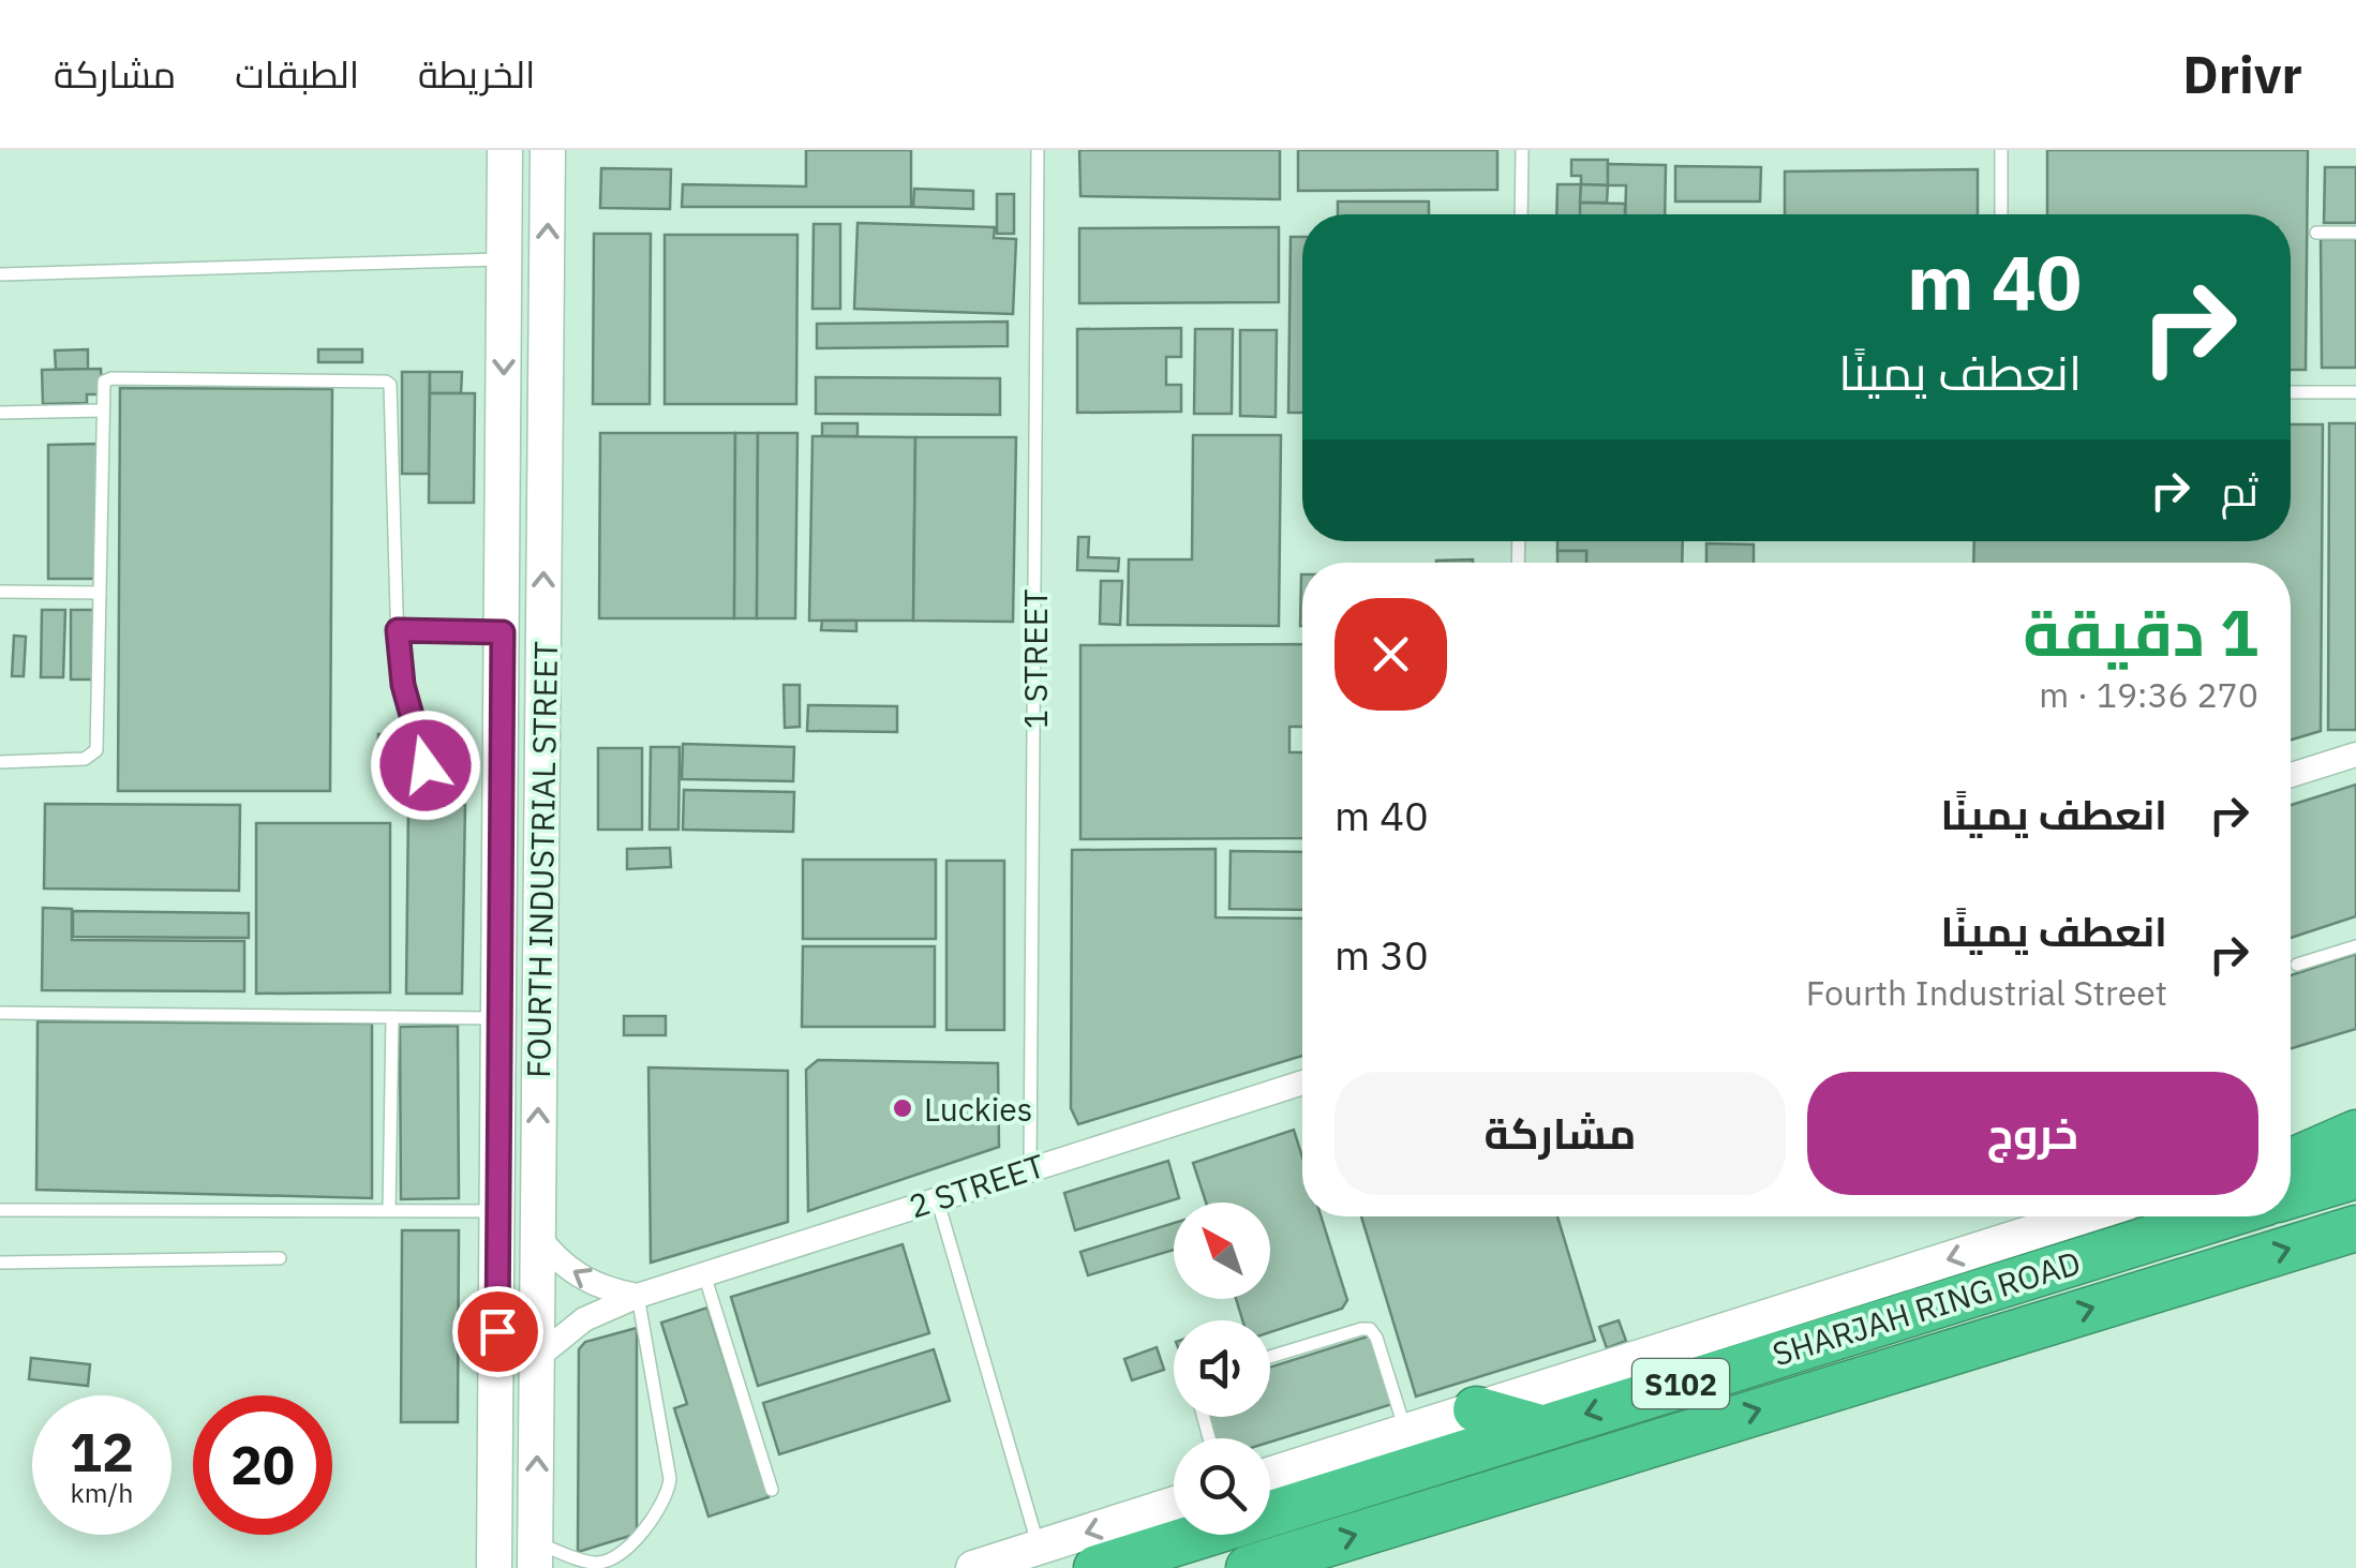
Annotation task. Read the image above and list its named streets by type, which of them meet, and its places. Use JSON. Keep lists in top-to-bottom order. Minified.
{"streets":{"highway":["SHARJAH RING ROAD","S102"],"main road":["FOURTH INDUSTRIAL STREET"],"street":["2 STREET"],"lane":["1 STREET"]},"crossings":[["1 STREET","2 STREET"],["FOURTH INDUSTRIAL STREET","2 STREET"]],"places":["Luckies"],"north":"top left","page":{"header":"Drivr","nav":["الخريطة","الطبقات","مشاركة"],"turn":["40 m","انعطف يمينًا"],"then":"ثم","heading":["1 دقيقة","270 m · 19:36"],"list":[{"name":"انعطف يمينًا","value":"40 m"},{"name":"انعطف يمينًا","note":"Fourth Industrial Street","value":"30 m"}],"buttons":["خروج","مشاركة"],"speed":"12 km/h","limit":"20"}}
